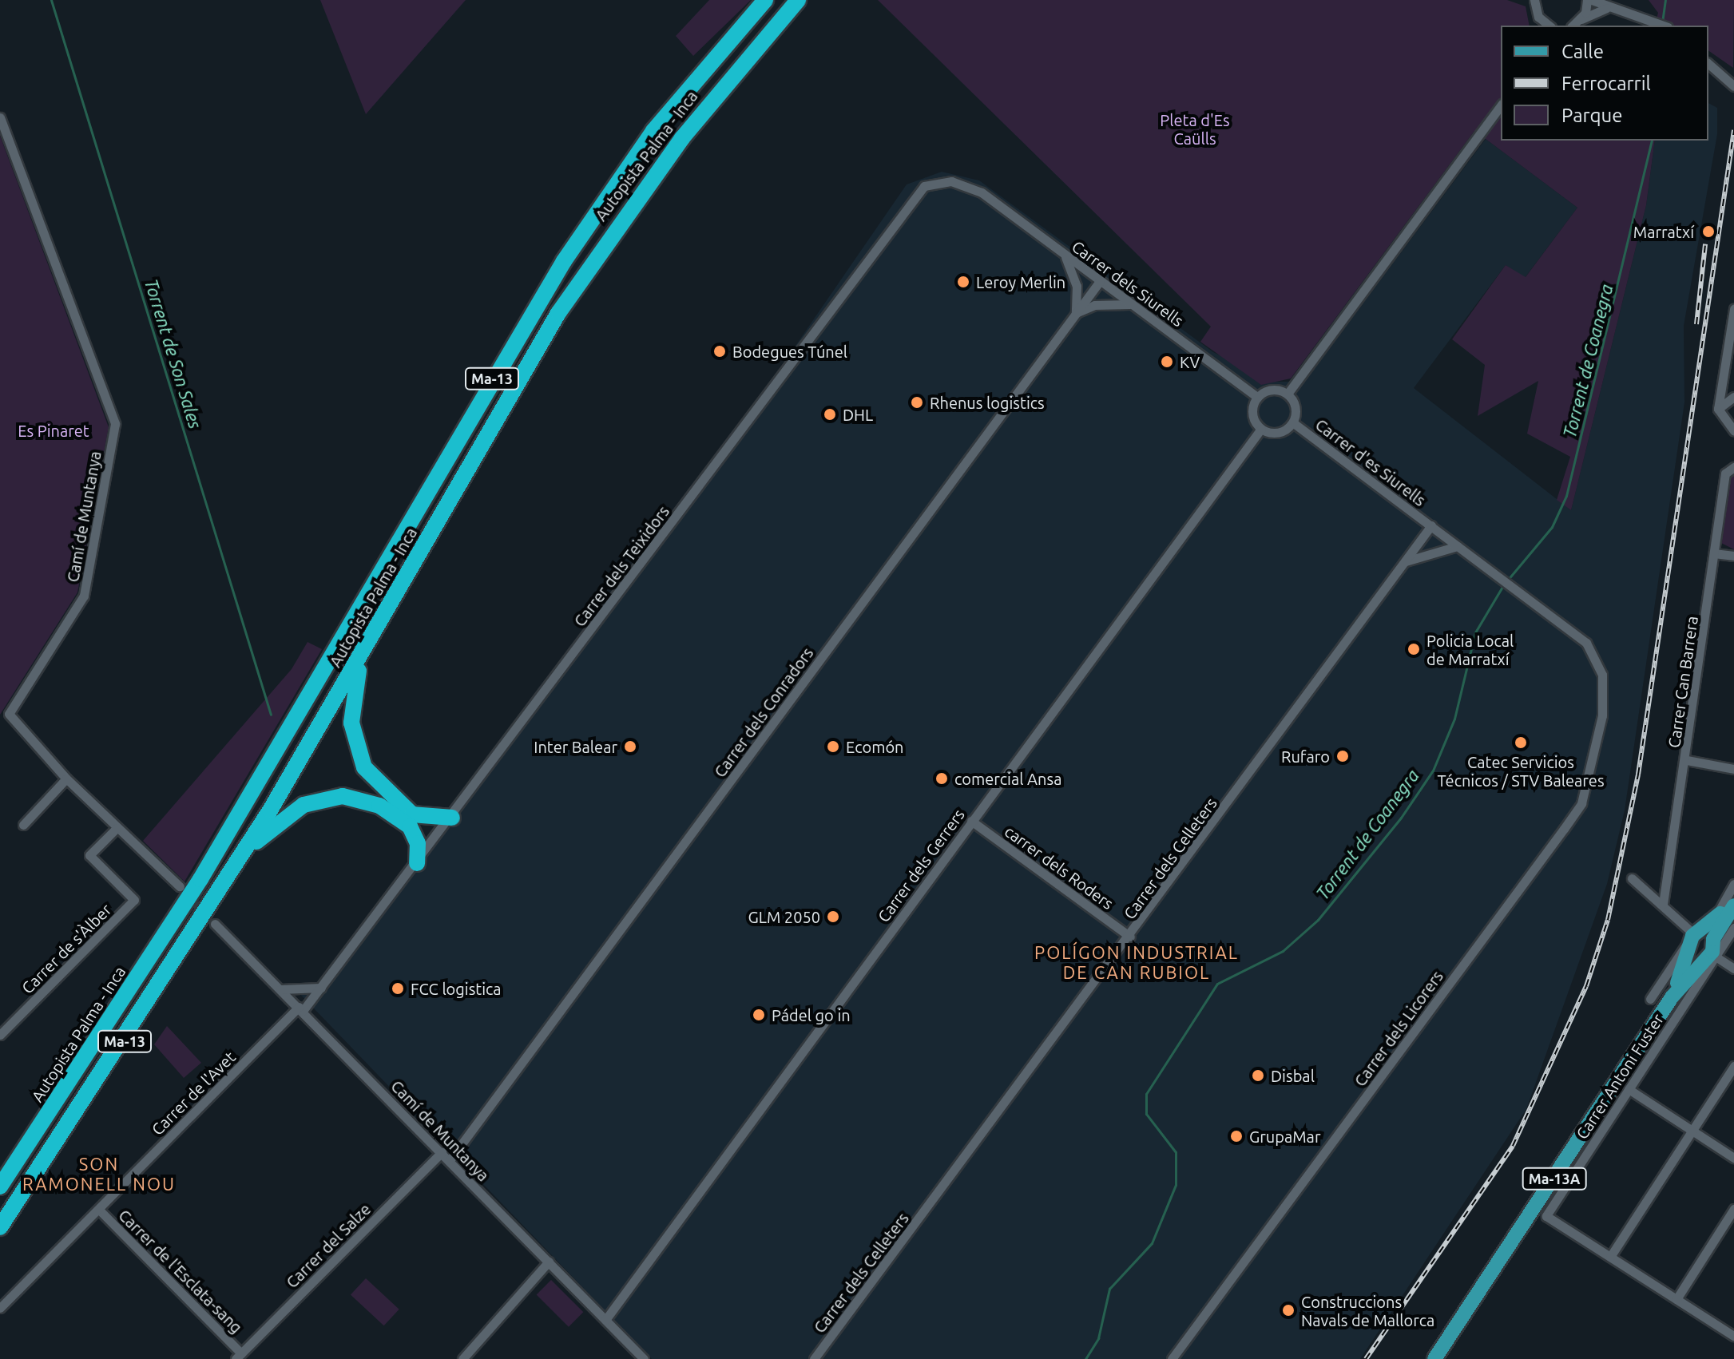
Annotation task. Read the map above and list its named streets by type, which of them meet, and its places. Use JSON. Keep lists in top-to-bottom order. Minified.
{"streets":{"highway":["Autopista Palma - Inca","Ma-13"],"main road":["Ma-13A"],"street":["Carrer dels Siurells","Carrer d'es Siurells","Camí de Muntanya","Carrer dels Teixidors","Carrer Can Barrera","Carrer dels Conradors","Carrer dels Celleters","Carrer dels Gerrers","carrer dels Roders","Carrer de s'Àlber","Carrer dels Licorers","Carrer Antoni Fuster","Carrer de l'Avet","Carrer del Salze","Carrer de l'Esclata-sang"]},"crossings":[["Carrer dels Siurells","Carrer d'es Siurells"],["Carrer dels Siurells","Carrer dels Teixidors"],["Carrer dels Siurells","Carrer dels Conradors"],["Carrer dels Siurells","Carrer dels Gerrers"],["Carrer d'es Siurells","Carrer dels Celleters"],["Carrer d'es Siurells","Carrer dels Gerrers"],["Carrer d'es Siurells","Carrer dels Licorers"],["Camí de Muntanya","Carrer dels Teixidors"],["Camí de Muntanya","Carrer dels Conradors"],["Camí de Muntanya","Carrer dels Gerrers"],["Camí de Muntanya","Carrer de s'Àlber"],["Camí de Muntanya","Carrer de l'Avet"],["Camí de Muntanya","Carrer del Salze"],["Carrer dels Teixidors","Carrer de l'Avet"],["Carrer dels Celleters","carrer dels Roders"],["Carrer dels Gerrers","carrer dels Roders"],["Carrer Antoni Fuster","Ma-13A"],["Carrer de l'Avet","Carrer de l'Esclata-sang"],["Carrer del Salze","Carrer de l'Esclata-sang"]],"districts":["POLÍGON INDUSTRIAL DE CAN RUBIOL","SON RAMONELL NOU"],"water":["Torrent de Son Sales","Torrent de Coanegra"],"parks":["Pleta d'Es Caülls","Es Pinaret"],"places":["Marratxí","Leroy Merlin","Bodegues Túnel","KV","Rhenus logistics","DHL","Policia Local de Marratxí","Catec Servicios Técnicos / STV Baleares","Inter Balear","Ecomón","Rufaro","comercial Ansa","GLM 2050","FCC logistica","Pádel go in","Disbal","GrupaMar","Construccions Navals de Mallorca"],"legend":["Calle","Ferrocarril","Parque"]}
